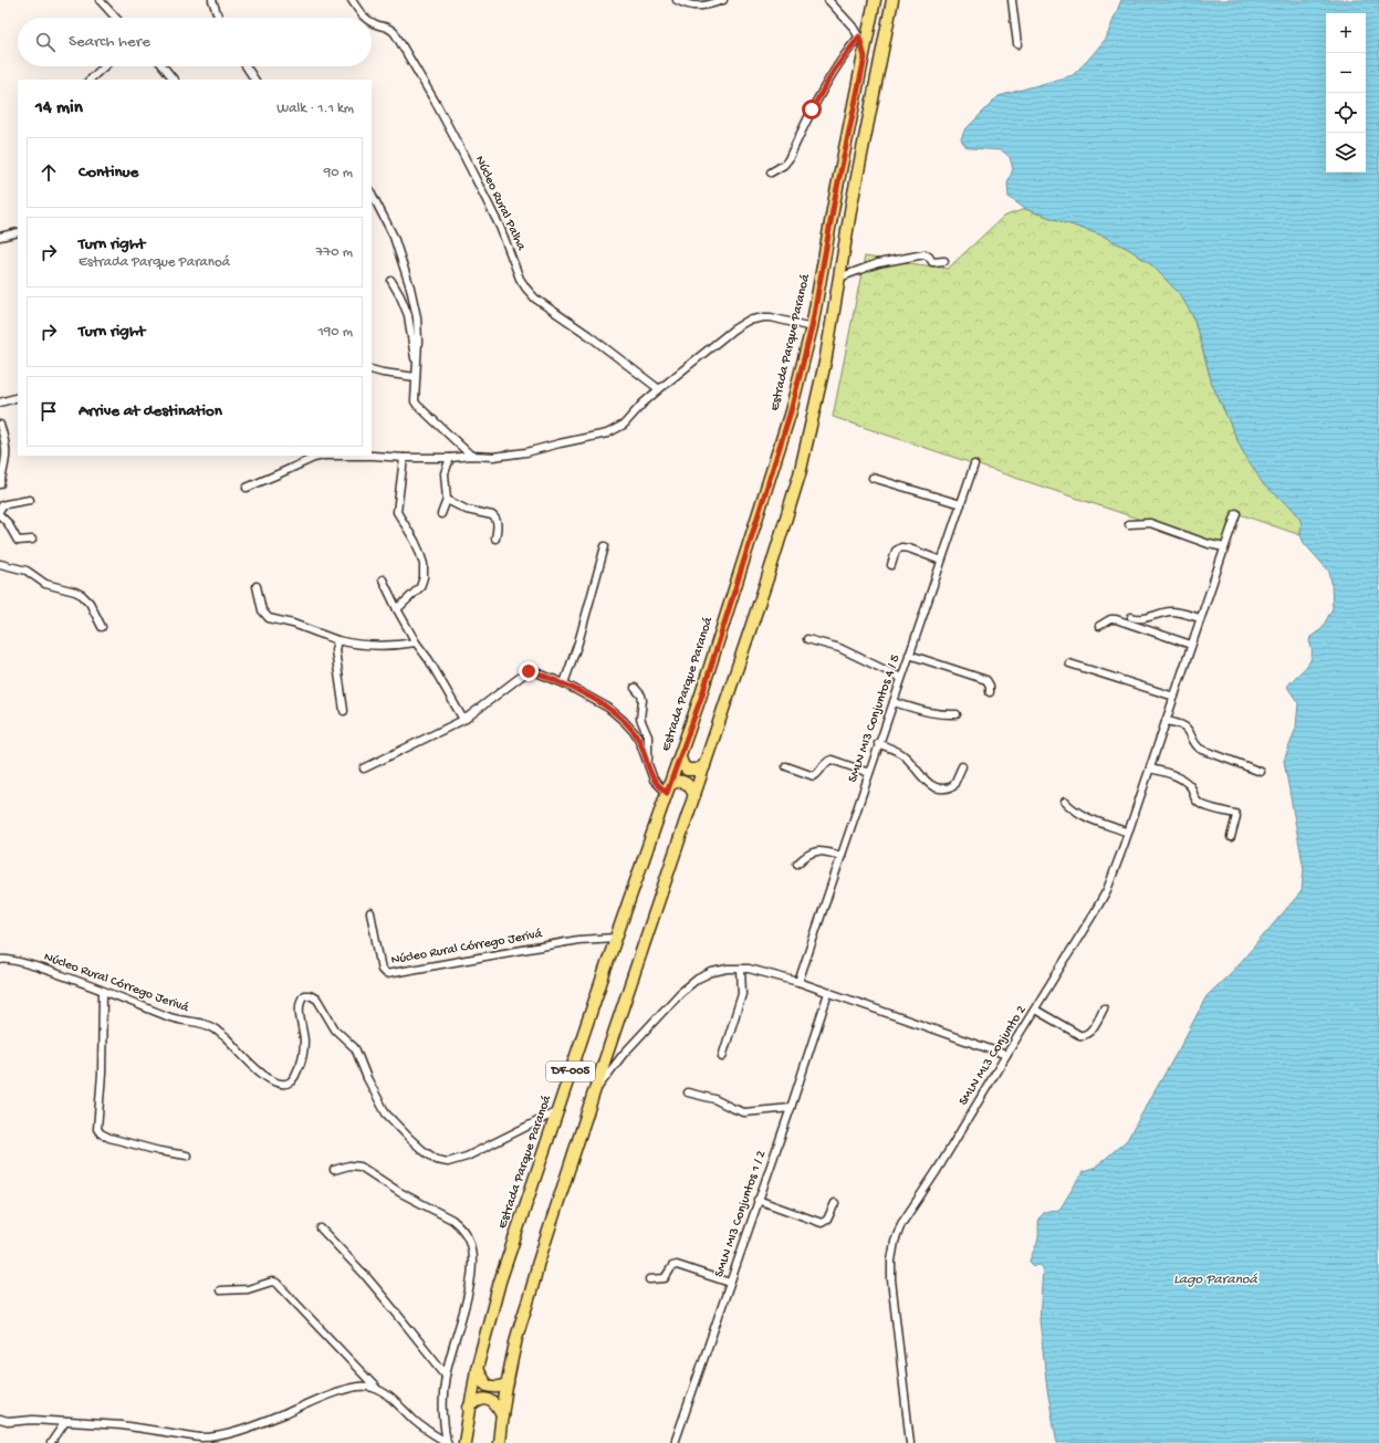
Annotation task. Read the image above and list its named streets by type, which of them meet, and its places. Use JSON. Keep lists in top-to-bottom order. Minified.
{"streets":{"main road":["Estrada Parque Paranoá","DF-005"],"street":["Núcleo Rural Palha","SMLN MI3 Conjuntos 4 / 5","Núcleo Rural Córrego Jerivá","SMLN ML3 Conjunto 2","SMLN MI3 Conjuntos 1 / 2"]},"crossings":[["Estrada Parque Paranoá","Núcleo Rural Córrego Jerivá"]],"water":["Lago Paranoá"],"page":{"map_buttons":["+","−"],"search":"Search here","heading":["14 min","Walk · 1.1 km"],"list":[["Continue","90 m"],["Turn right","Estrada Parque Paranoá","770 m"],["Turn right","190 m"],"Arrive at destination"]}}
